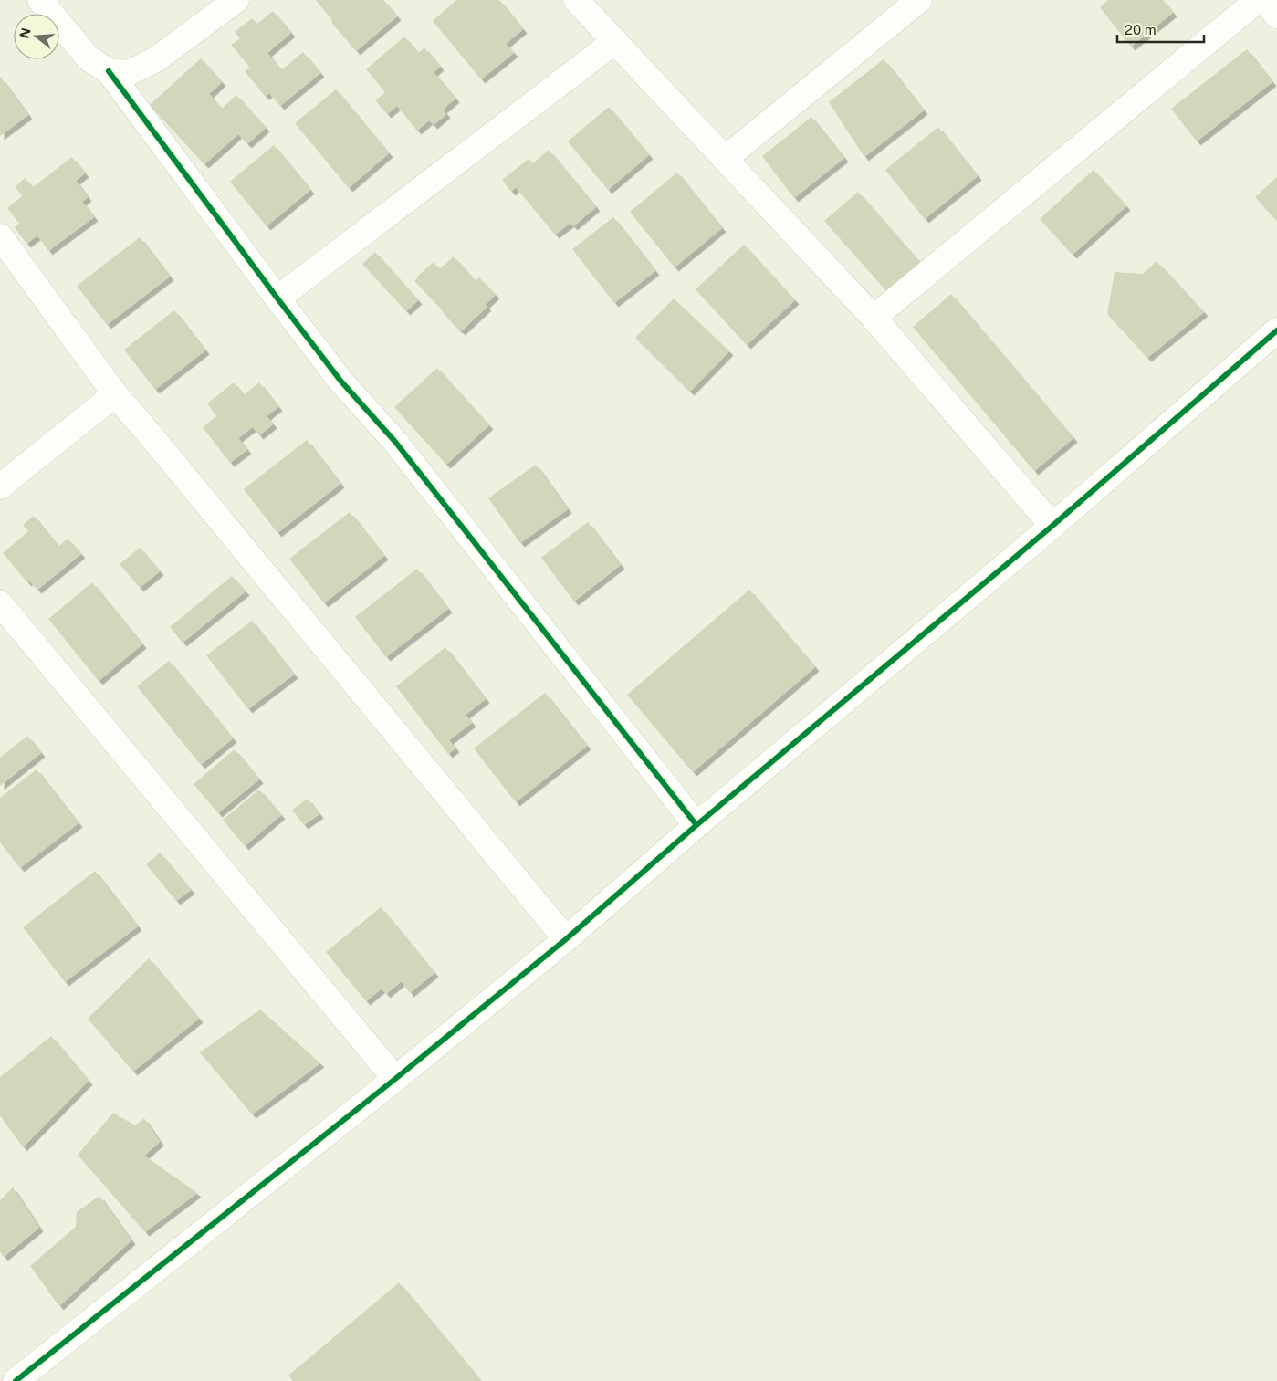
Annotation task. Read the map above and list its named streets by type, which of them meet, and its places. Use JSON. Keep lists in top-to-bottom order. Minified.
{"scale_bar":"20 m","north":"left"}
